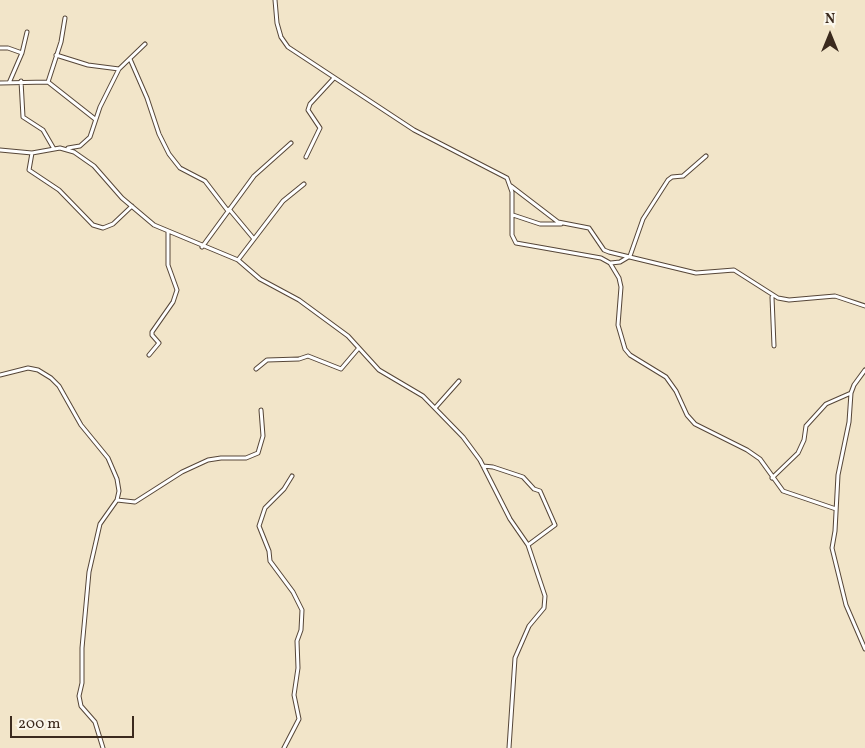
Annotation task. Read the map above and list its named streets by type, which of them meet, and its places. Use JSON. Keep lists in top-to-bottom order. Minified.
{"scale_bar":"200 m","north":"top"}
